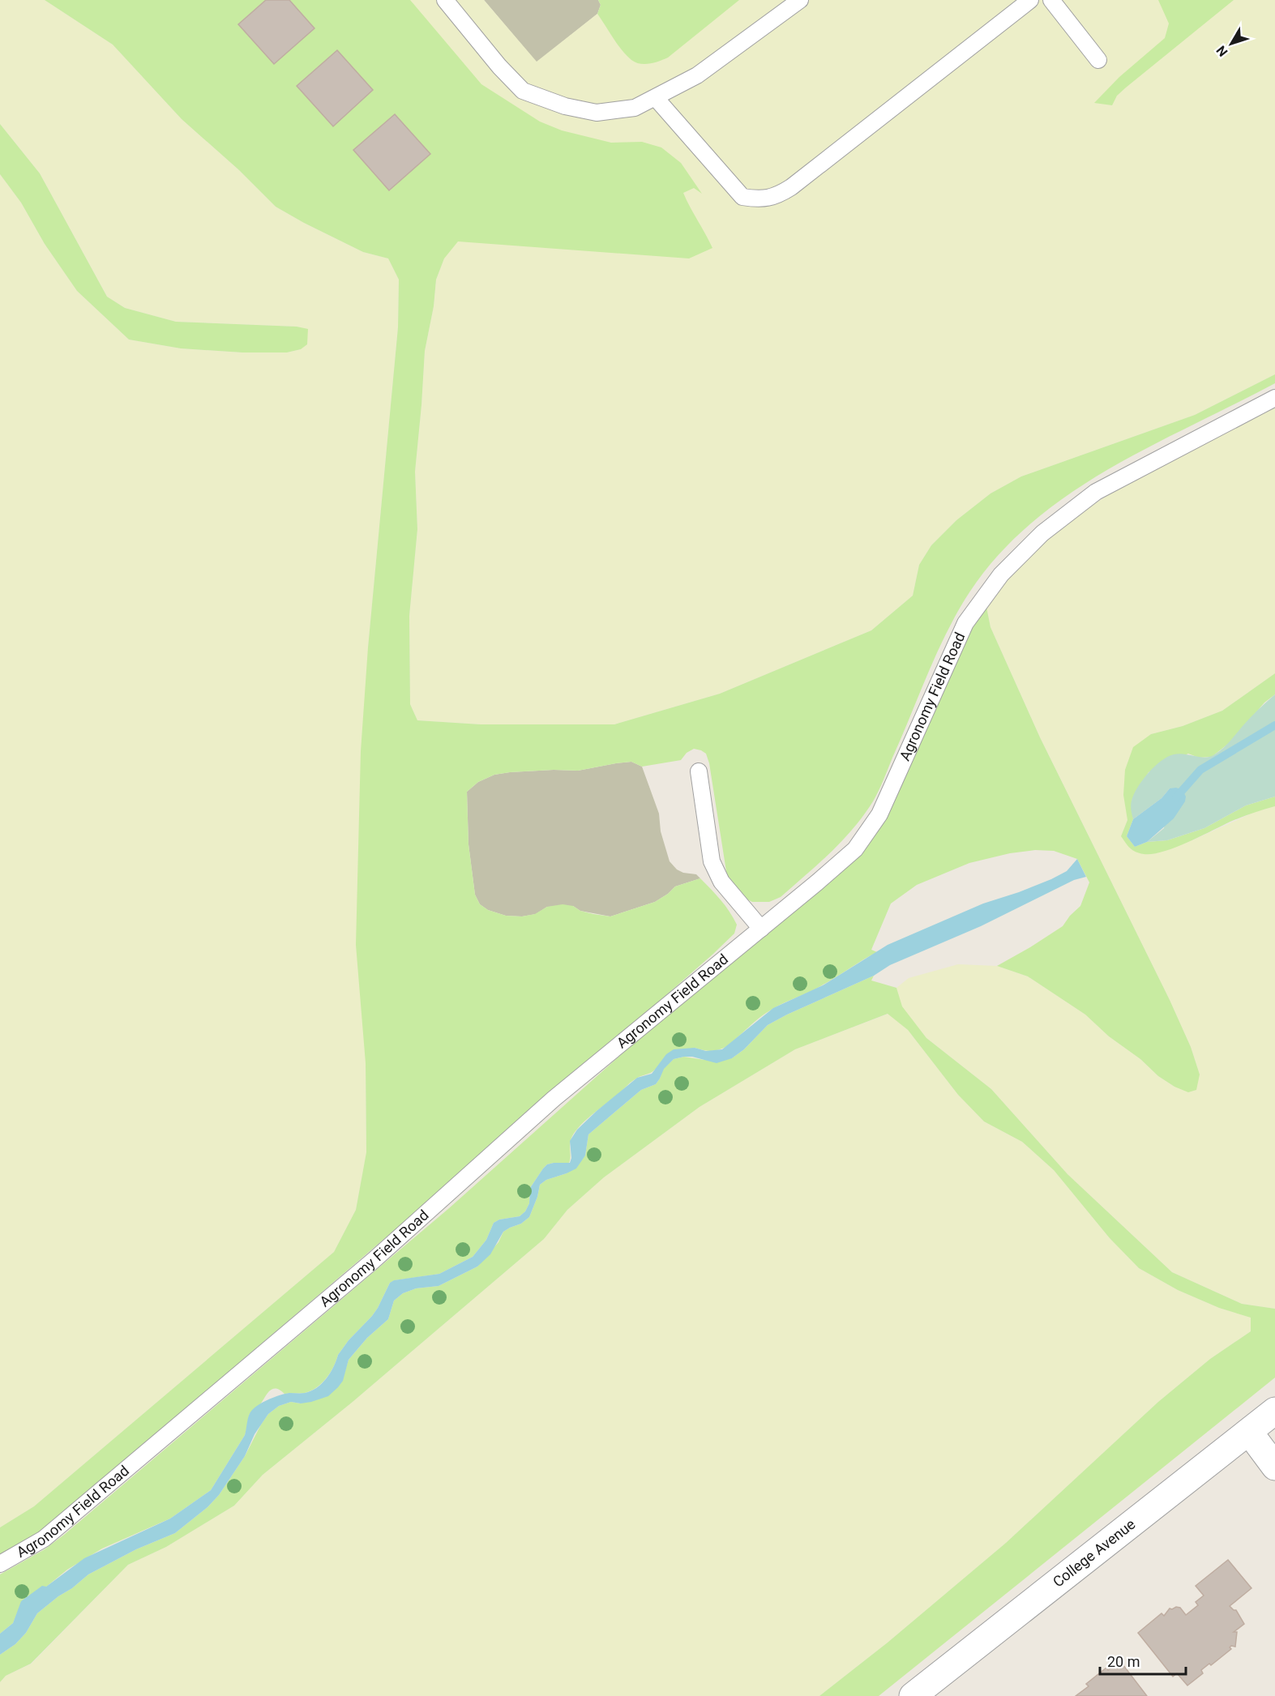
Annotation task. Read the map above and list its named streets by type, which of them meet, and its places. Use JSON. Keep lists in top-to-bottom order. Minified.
{"streets":{"street":["College Avenue"],"lane":["Agronomy Field Road"]},"scale_bar":"20 m","north":"bottom left"}
